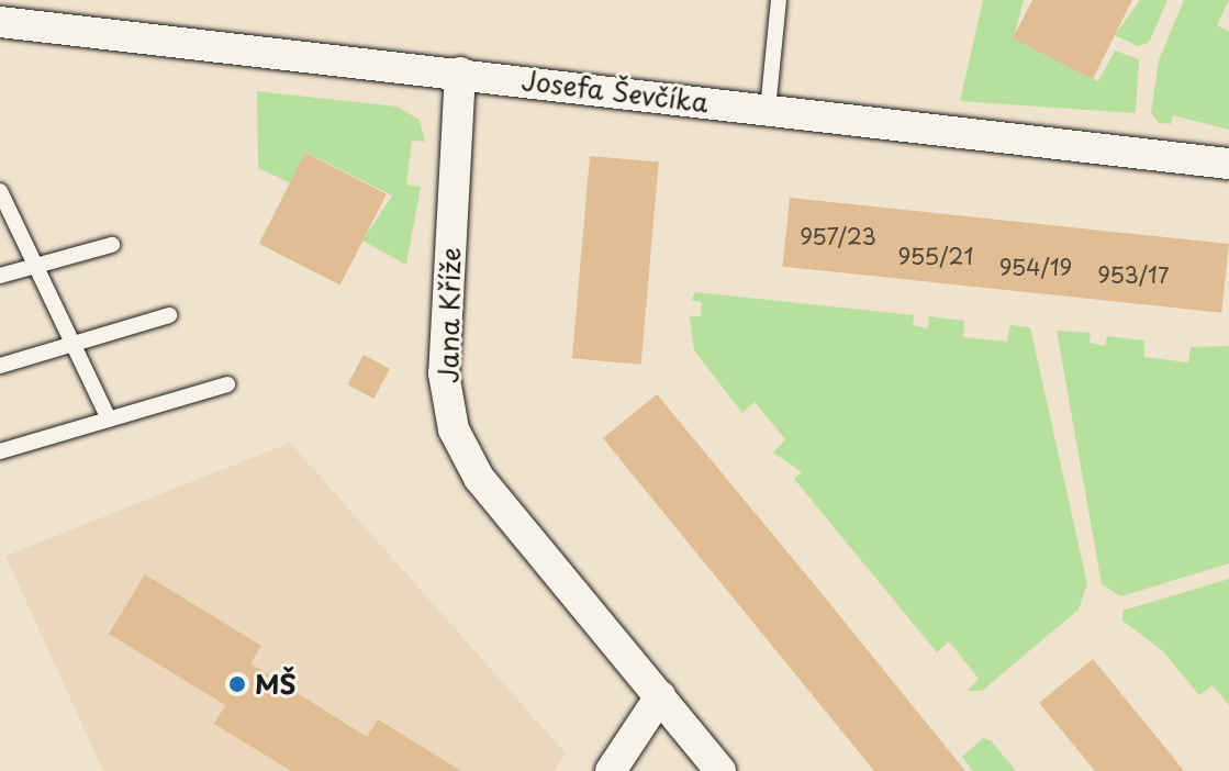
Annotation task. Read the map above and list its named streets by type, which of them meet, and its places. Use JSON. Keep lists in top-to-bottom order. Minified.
{"streets":{"street":["Josefa Ševčíka","Jana Kříže"]},"crossings":[["Josefa Ševčíka","Jana Kříže"]],"places":["MŠ"],"house_numbers":["957/23","955/21","954/19","953/17"]}
